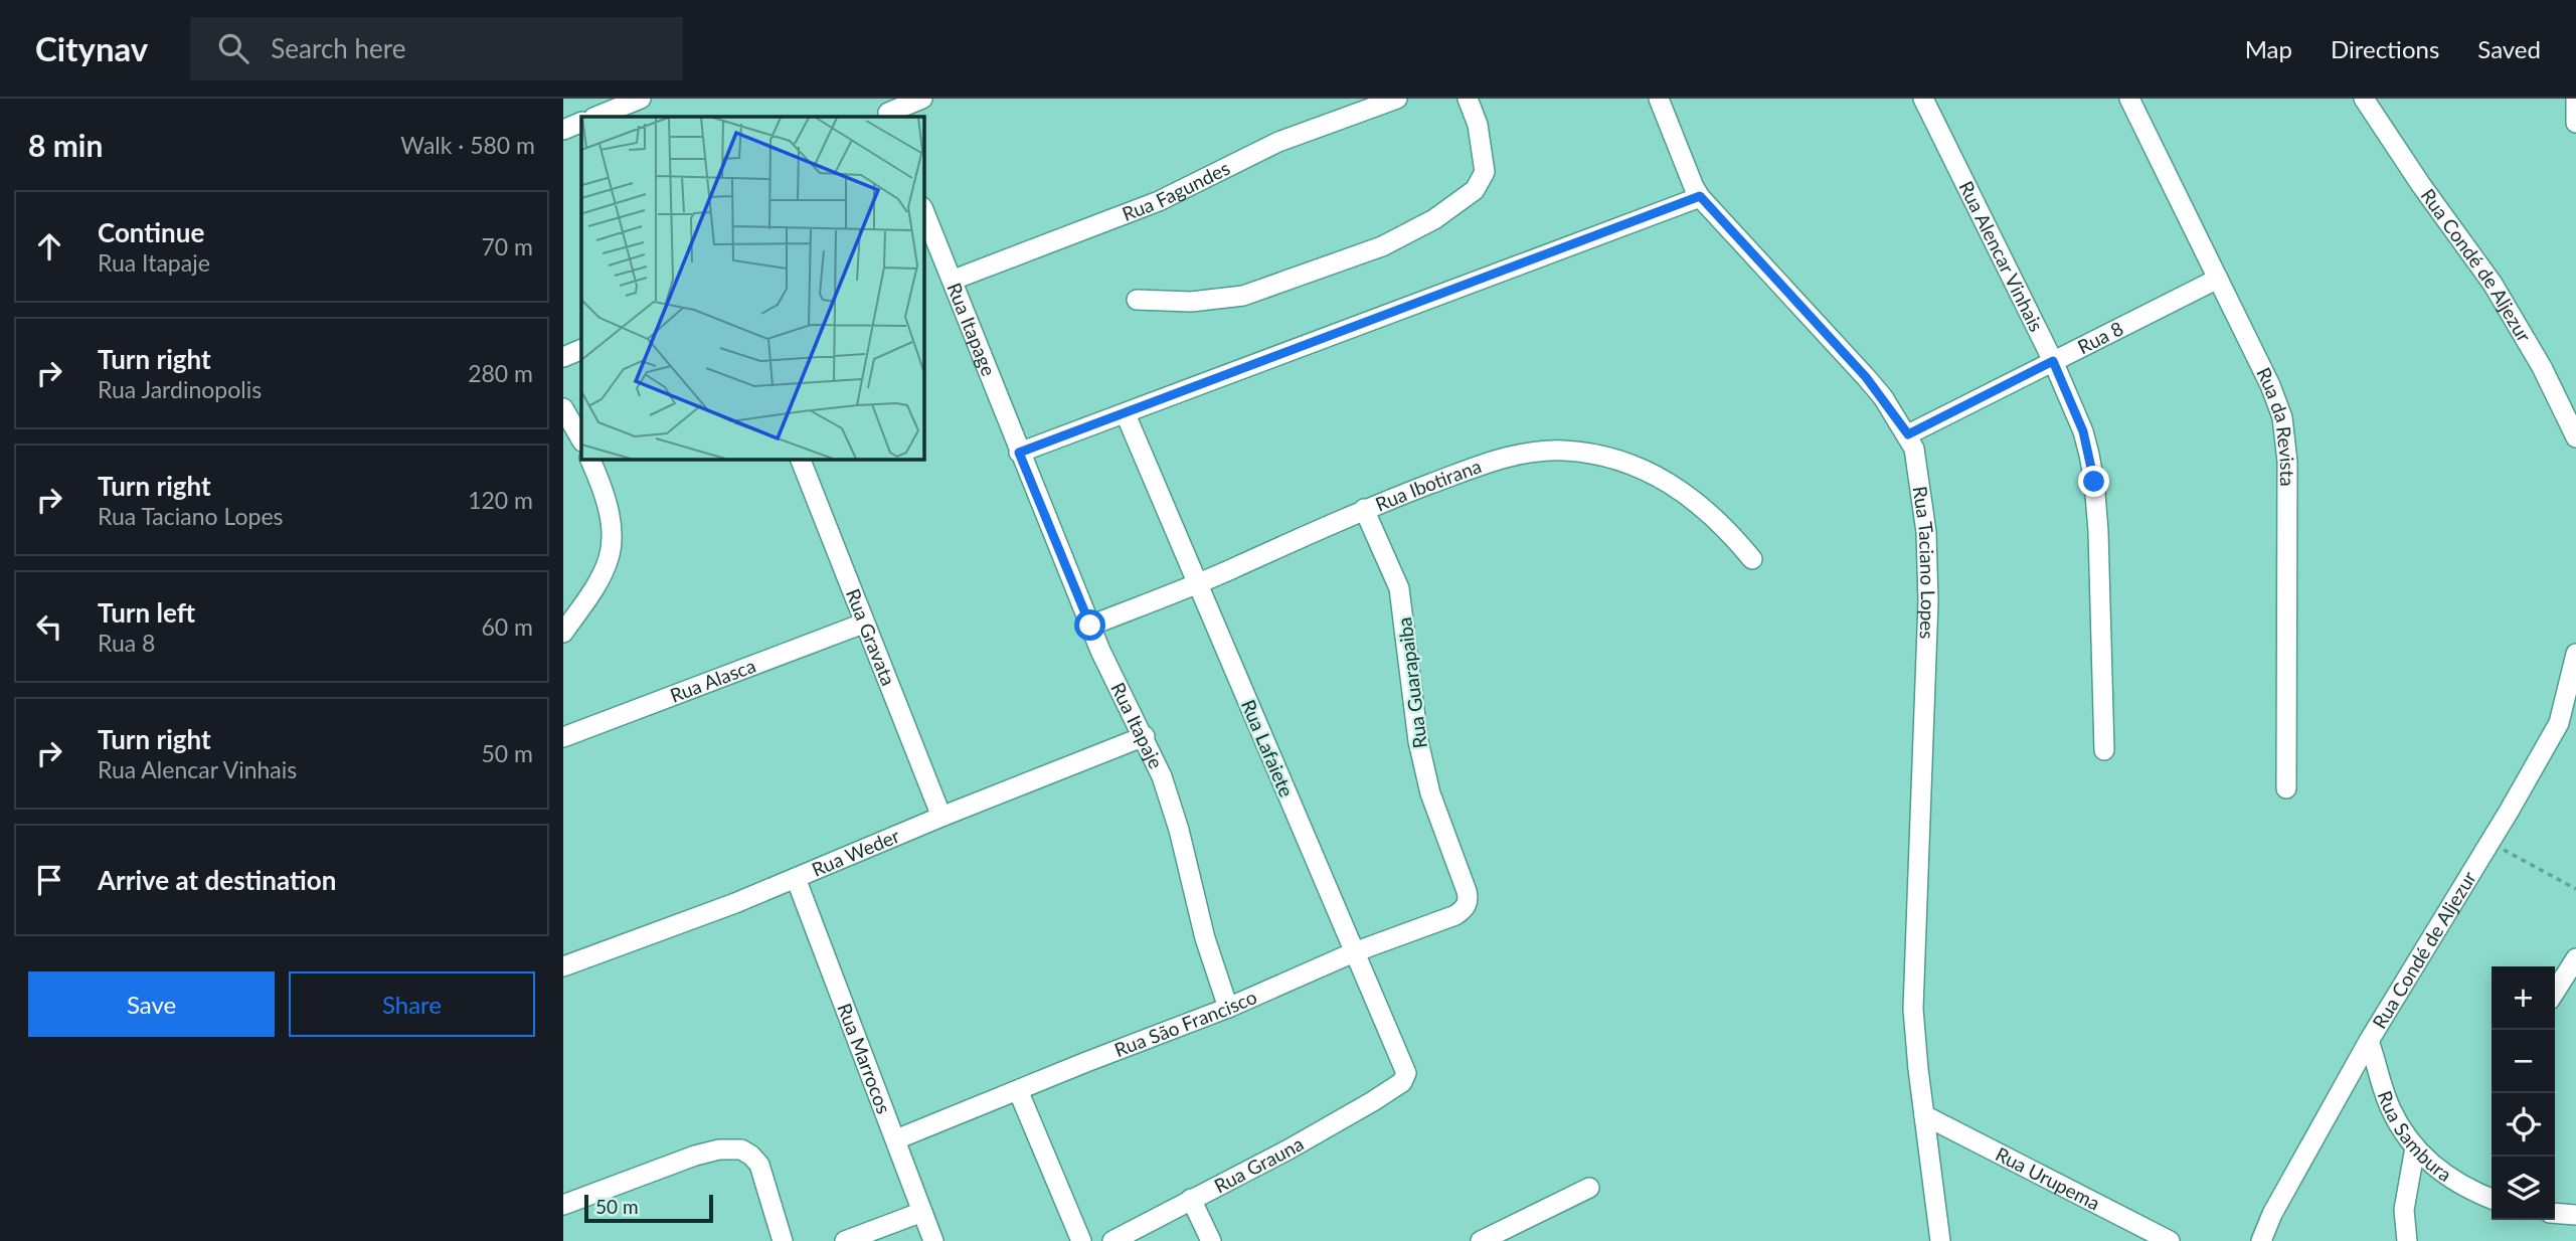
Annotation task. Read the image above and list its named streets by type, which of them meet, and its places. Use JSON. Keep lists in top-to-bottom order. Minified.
{"streets":{"street":["Rua Fagundes","Rua Alencar Vinhais","Rua Condé de Aljezur","Rua Itapage","Rua 8","Rua da Revista","Rua Ibotirana","Rua Taciano Lopes","Rua Gravata","Rua Alasca","Rua Guarapaiba","Rua Itapaje","Rua Lafaiete","Rua Weder","Rua São Francisco","Rua Marrocos","Rua Sambura","Rua Grauna","Rua Urupema"]},"crossings":[["Rua Fagundes","Rua Itapage"],["Rua Alencar Vinhais","Rua 8"],["Rua Condé de Aljezur","Rua Sambura"],["Rua Itapage","Rua Itapaje"],["Rua 8","Rua da Revista"],["Rua 8","Rua Taciano Lopes"],["Rua Ibotirana","Rua Guarapaiba"],["Rua Ibotirana","Rua Itapaje"],["Rua Ibotirana","Rua Lafaiete"],["Rua Taciano Lopes","Rua Urupema"],["Rua Gravata","Rua Alasca"],["Rua Gravata","Rua Weder"],["Rua Guarapaiba","Rua São Francisco"],["Rua Itapaje","Rua Weder"],["Rua Itapaje","Rua São Francisco"],["Rua Lafaiete","Rua São Francisco"],["Rua Lafaiete","Rua Grauna"],["Rua Weder","Rua Marrocos"],["Rua São Francisco","Rua Marrocos"]],"scale_bar":"50 m","page":{"header":"Citynav","search":"Search here","nav":["Map","Directions","Saved"],"heading":["8 min","Walk · 580 m"],"list":[["Continue","Rua Itapaje","70 m"],["Turn right","Rua Jardinopolis","280 m"],["Turn right","Rua Taciano Lopes","120 m"],["Turn left","Rua 8","60 m"],["Turn right","Rua Alencar Vinhais","50 m"],"Arrive at destination"],"buttons":["Save","Share"],"map_buttons":["+","−"],"scale":"50 m"}}
